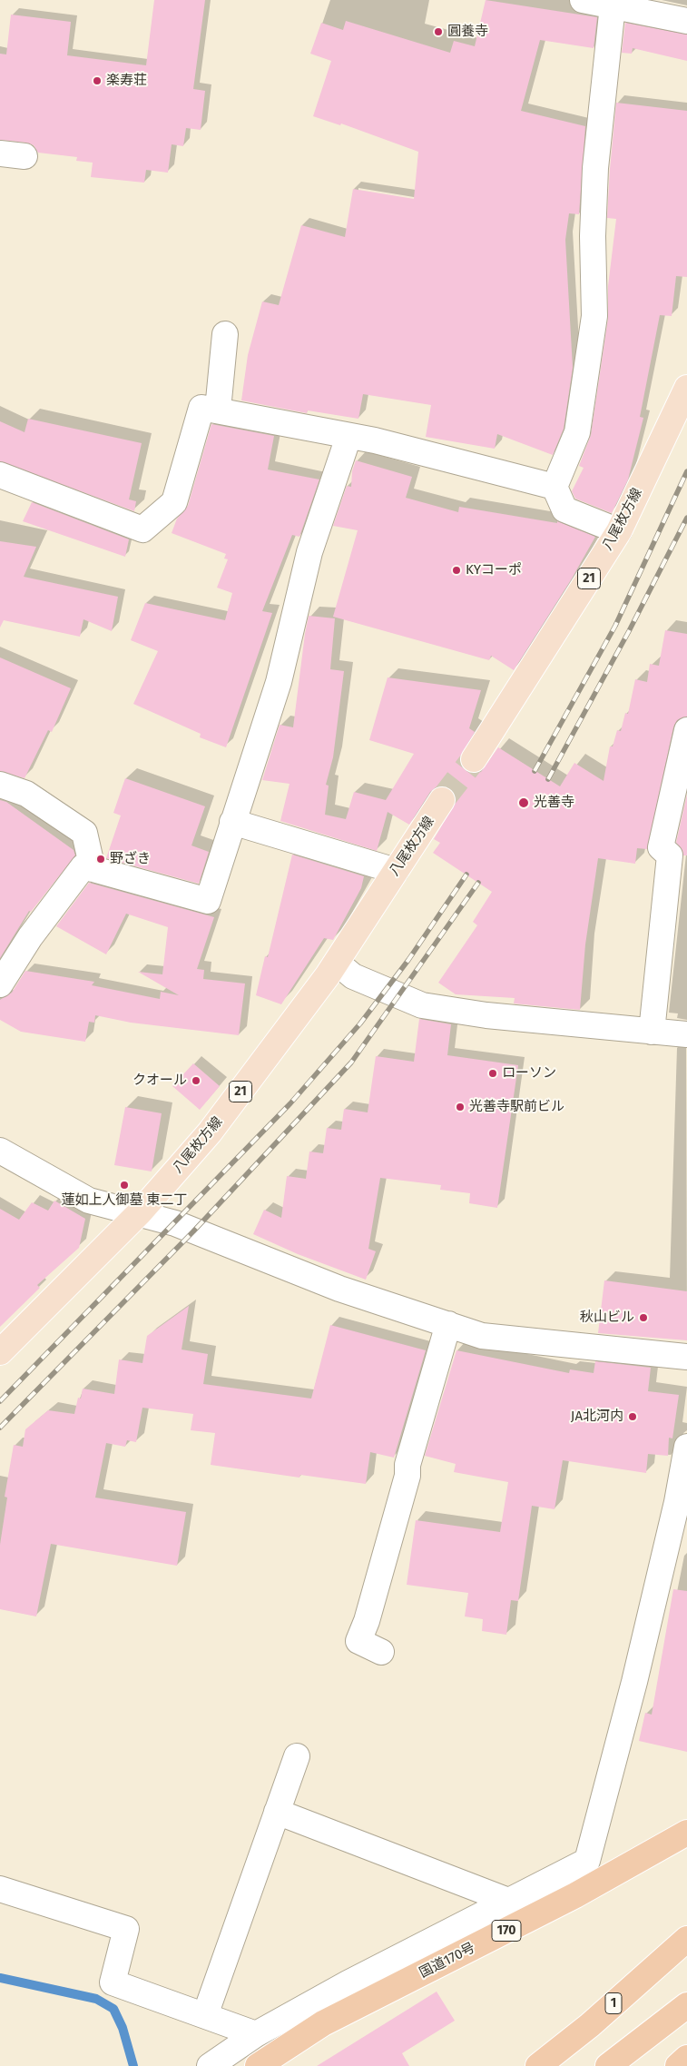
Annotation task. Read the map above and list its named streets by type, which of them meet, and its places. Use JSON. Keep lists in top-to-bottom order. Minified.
{"streets":{"highway":["170","国道170号","1"],"main road":["八尾枚方線","21"]},"places":["圓養寺","楽寿荘","KYコーポ","光善寺","野ざき","ローソン","クオール","光善寺駅前ビル","蓮如上人御墓 東二丁","秋山ビル","JA北河内"]}
